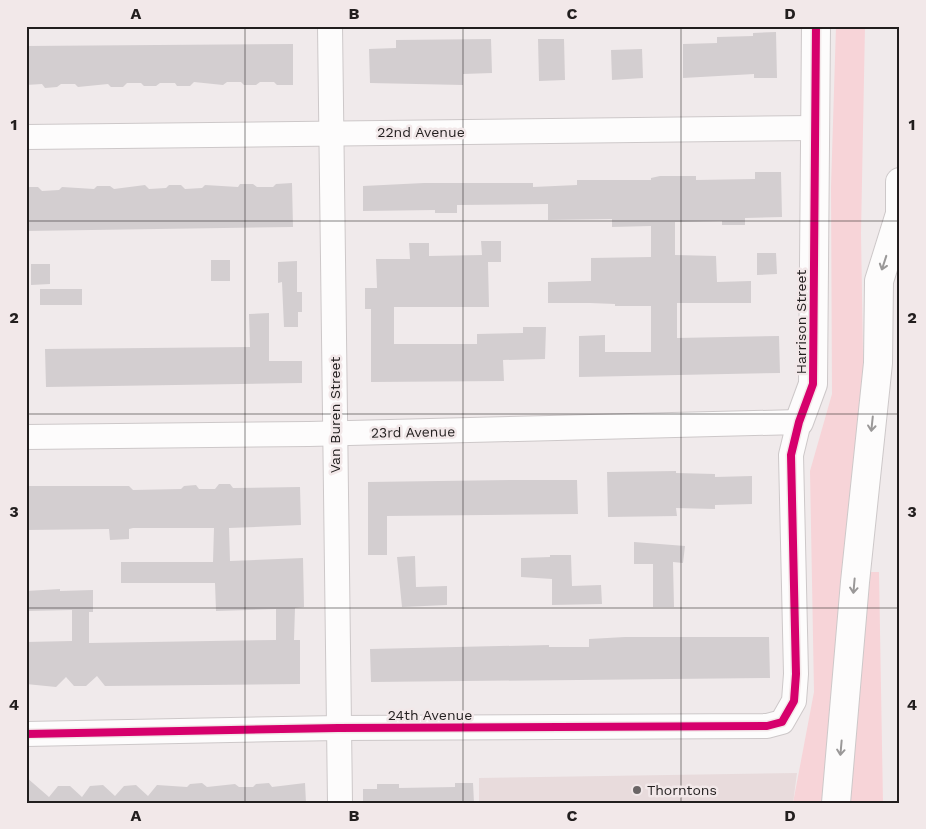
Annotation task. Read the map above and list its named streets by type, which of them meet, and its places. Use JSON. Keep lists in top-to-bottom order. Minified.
{"streets":{"main road":["Harrison Street"],"street":["22nd Avenue","Van Buren Street","23rd Avenue","24th Avenue"]},"crossings":[["22nd Avenue","Harrison Street"],["22nd Avenue","Van Buren Street"],["Harrison Street","23rd Avenue"],["Harrison Street","24th Avenue"],["Van Buren Street","23rd Avenue"],["Van Buren Street","24th Avenue"]],"places":["Thorntons"],"grid":{"columns":["A","B","C","D"],"rows":["1","2","3","4"]}}
